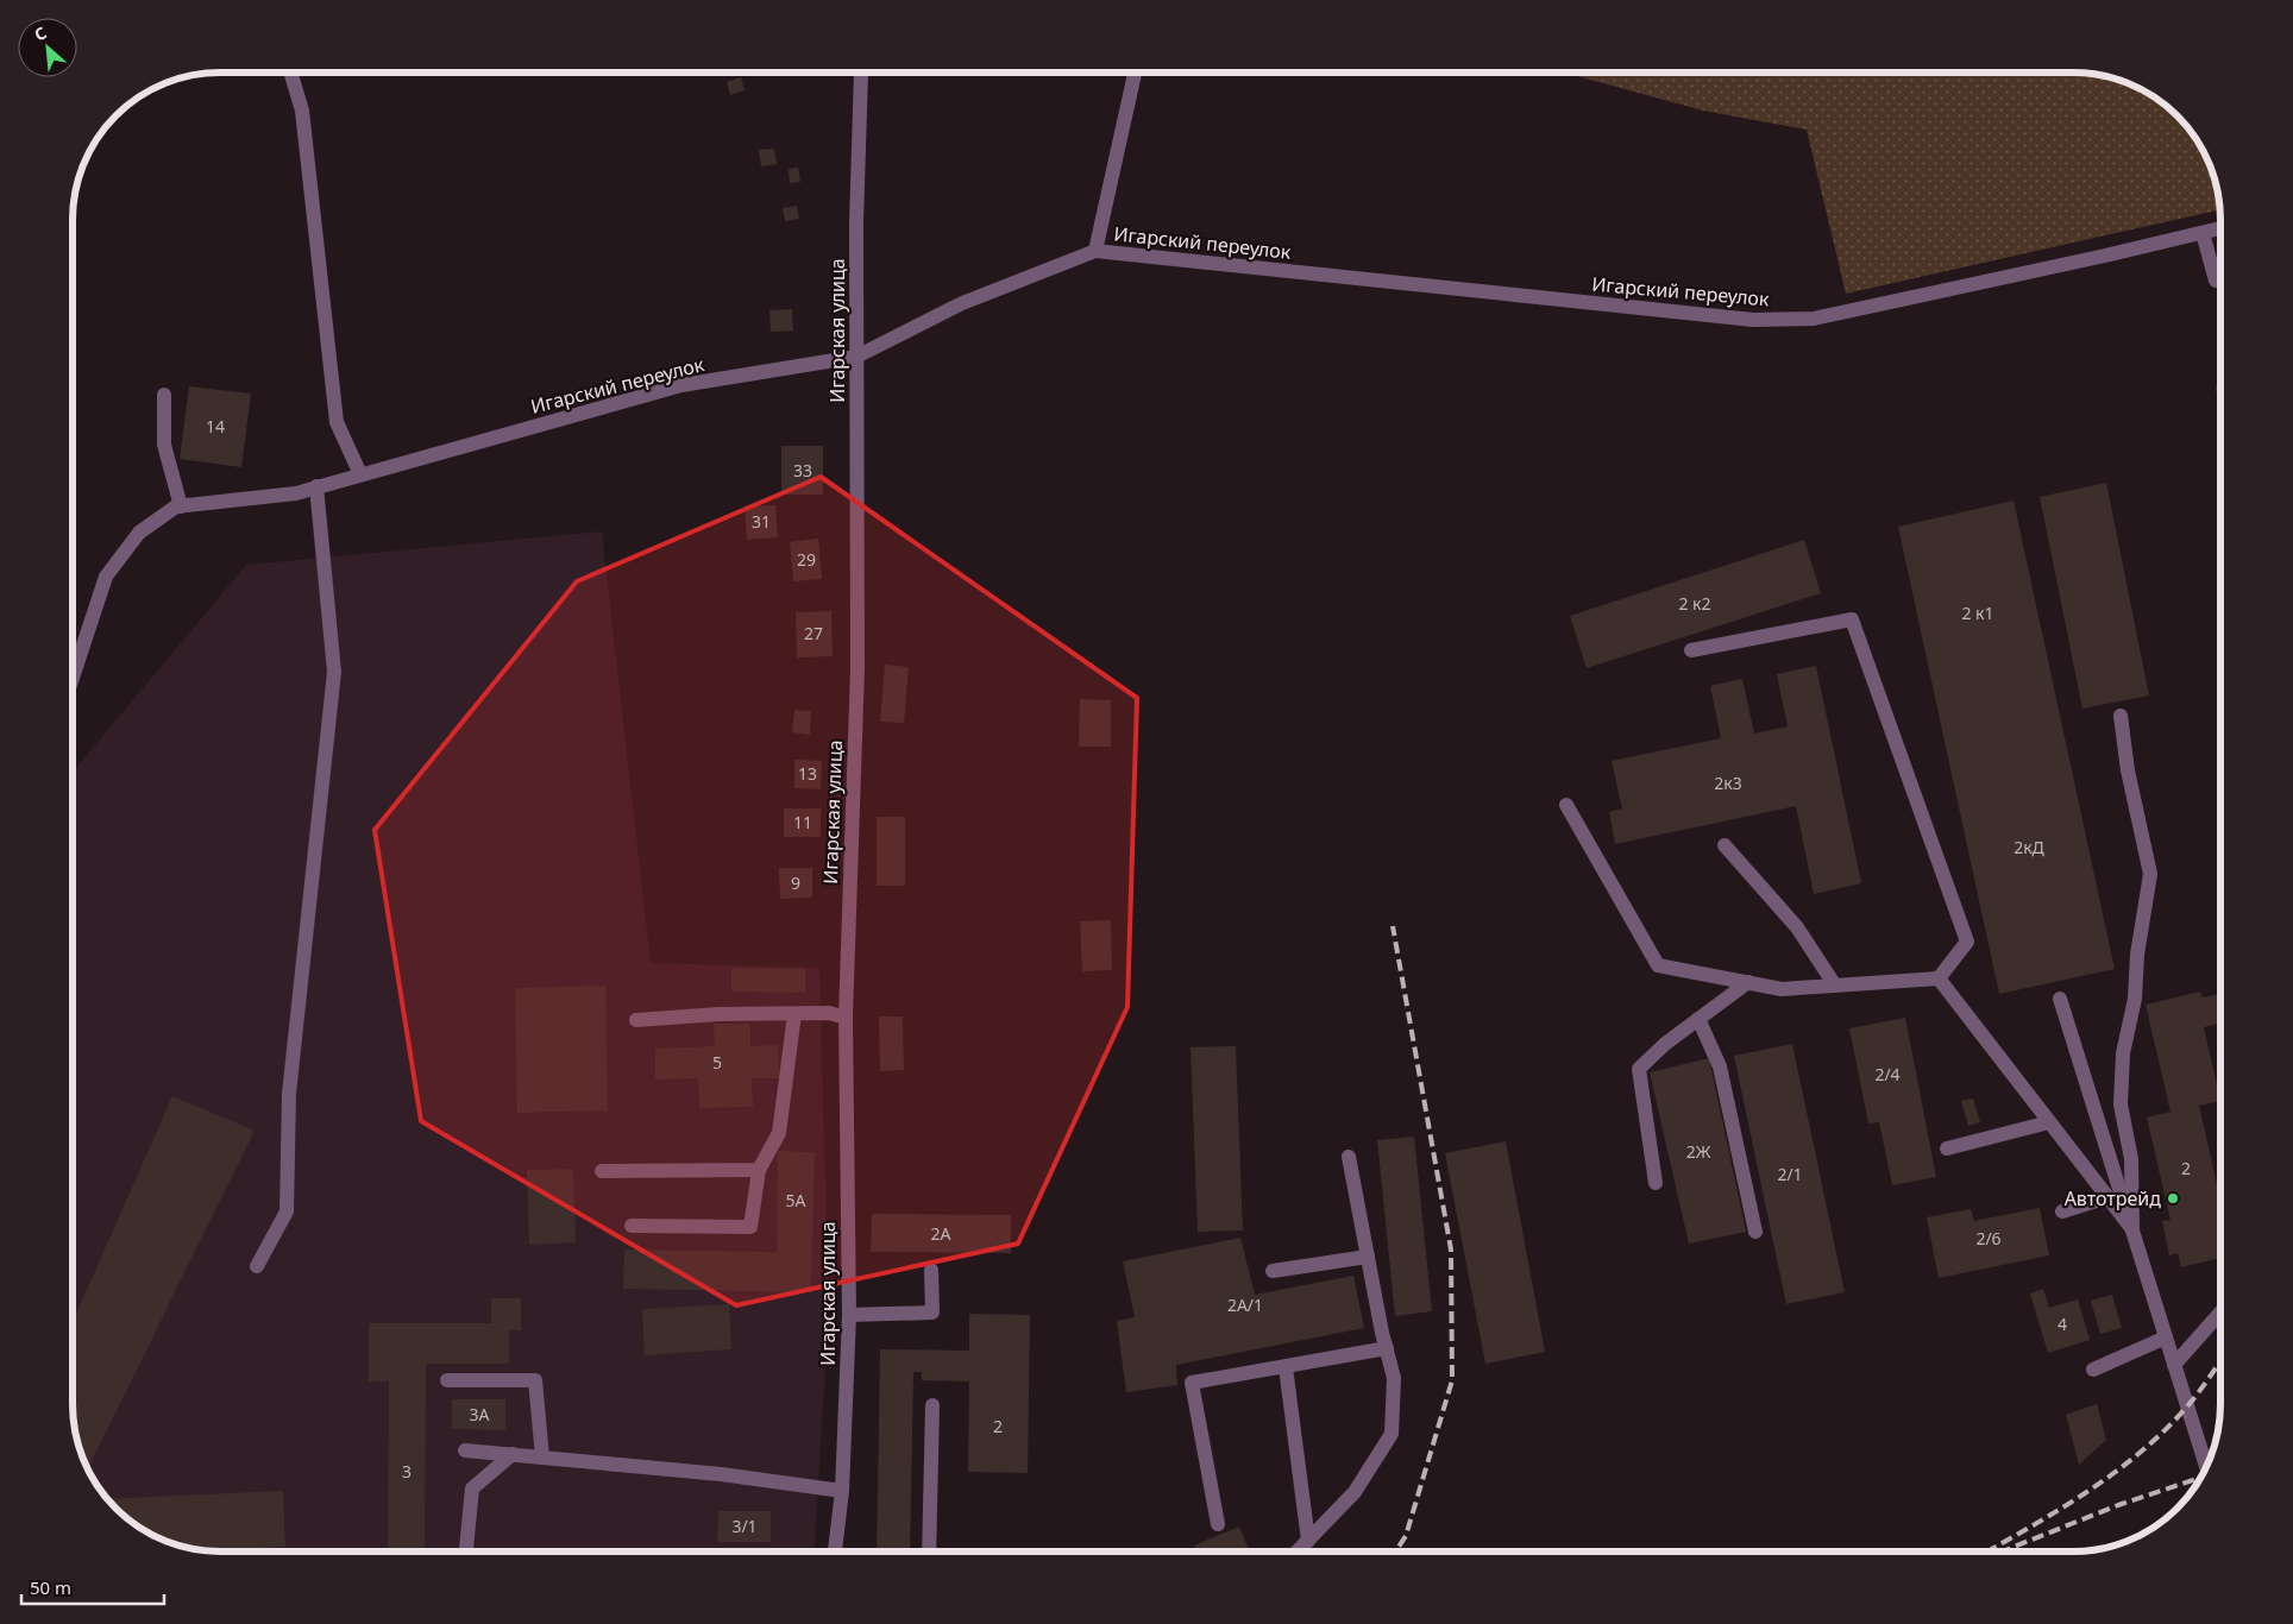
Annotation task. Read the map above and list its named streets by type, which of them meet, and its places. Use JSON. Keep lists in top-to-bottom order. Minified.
{"streets":{"street":["Игарский переулок","Игарская улица"]},"crossings":[["Игарский переулок","Игарская улица"]],"places":["Автотрейд"],"house_numbers":["14","33","31","29","2 к2","2 к1","27","13","2к3","11","2кД","9","5","2/4","2Ж","2","2/1","5А","2А","2/6","2А/1","4","3А","2","3","3/1"],"scale_bar":"50 m","north":"top left"}
